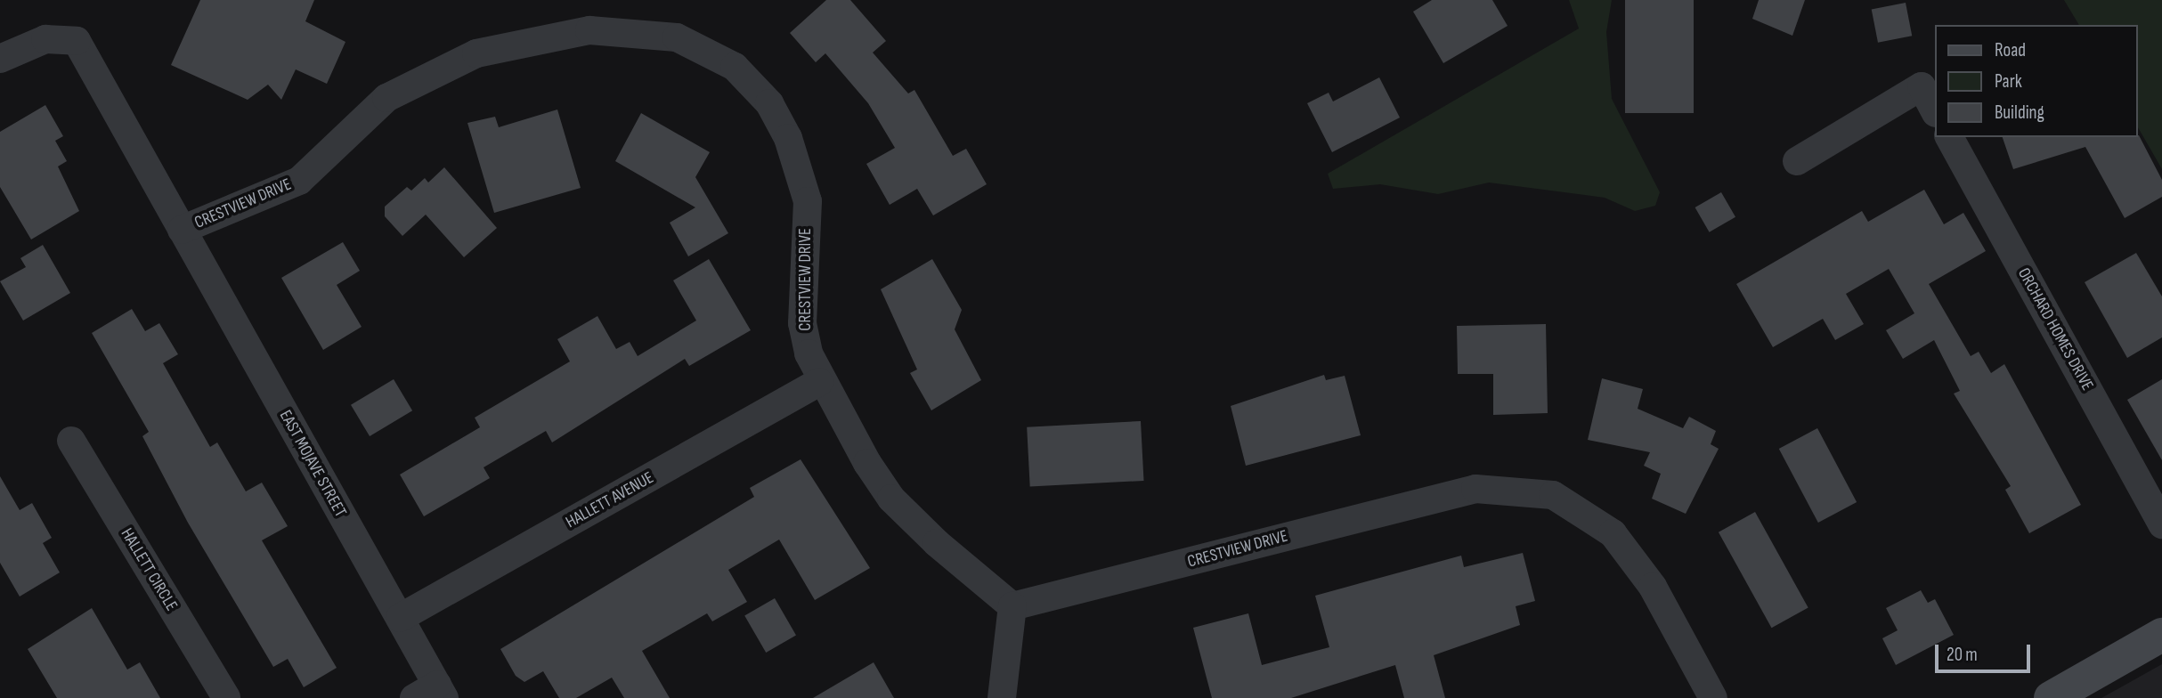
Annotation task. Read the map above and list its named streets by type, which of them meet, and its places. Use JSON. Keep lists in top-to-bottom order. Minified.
{"streets":{"street":["CRESTVIEW DRIVE","ORCHARD HOMES DRIVE","EAST MOJAVE STREET","HALLETT AVENUE","HALLETT CIRCLE"]},"crossings":[["CRESTVIEW DRIVE","EAST MOJAVE STREET"],["CRESTVIEW DRIVE","HALLETT AVENUE"],["EAST MOJAVE STREET","HALLETT AVENUE"]],"legend":["Road","Park","Building"],"scale_bar":"20 m"}
